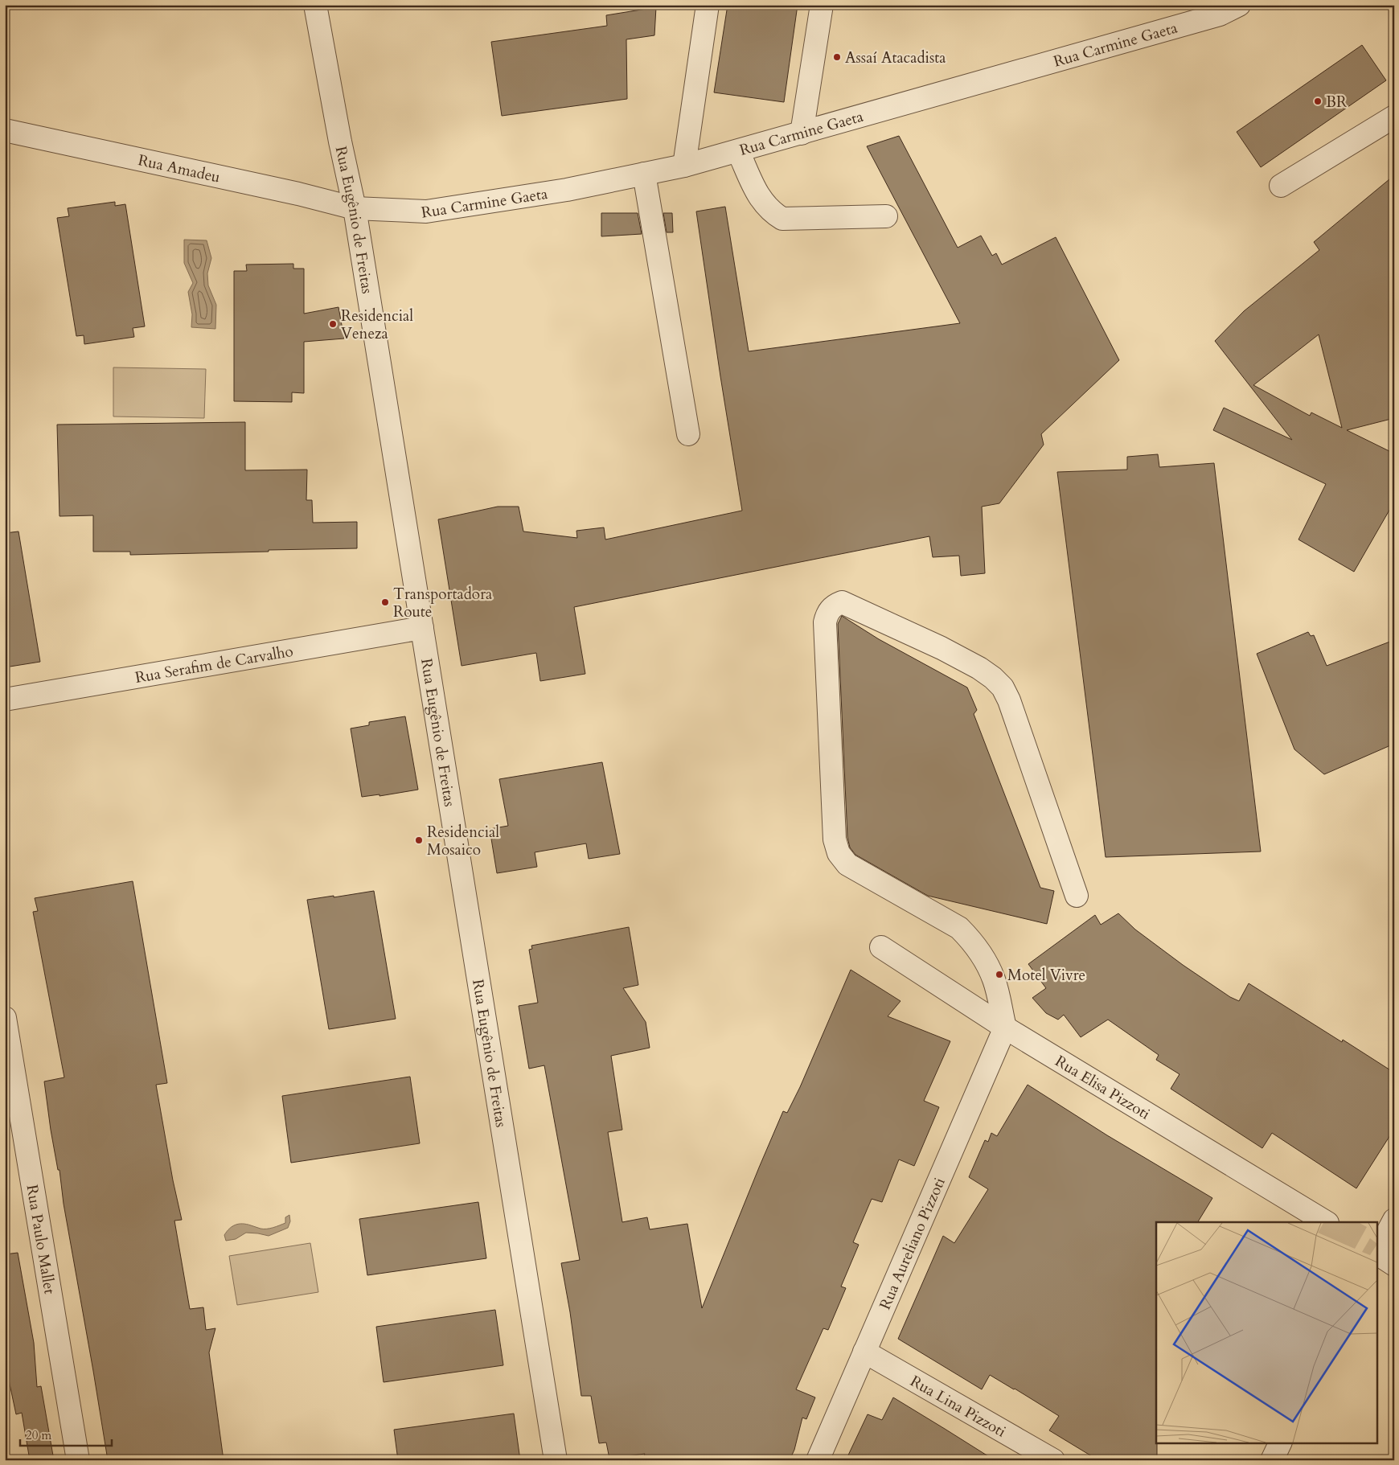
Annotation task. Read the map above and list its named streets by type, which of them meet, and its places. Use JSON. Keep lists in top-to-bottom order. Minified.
{"streets":{"street":["Rua Carmine Gaeta","Rua Amadeu","Rua Eugênio de Freitas","Rua Serafim de Carvalho","Rua Elisa Pizzoti","Rua Paulo Mallet","Rua Aureliano Pizzoti","Rua Lina Pizzoti"]},"crossings":[["Rua Carmine Gaeta","Rua Amadeu"],["Rua Carmine Gaeta","Rua Eugênio de Freitas"],["Rua Amadeu","Rua Eugênio de Freitas"],["Rua Eugênio de Freitas","Rua Serafim de Carvalho"],["Rua Elisa Pizzoti","Rua Aureliano Pizzoti"],["Rua Aureliano Pizzoti","Rua Lina Pizzoti"]],"places":["Assaí Atacadista","BR","Residencial Veneza","Transportadora Route","Residencial Mosaico","Motel Vivre"],"scale_bar":"20 m"}
